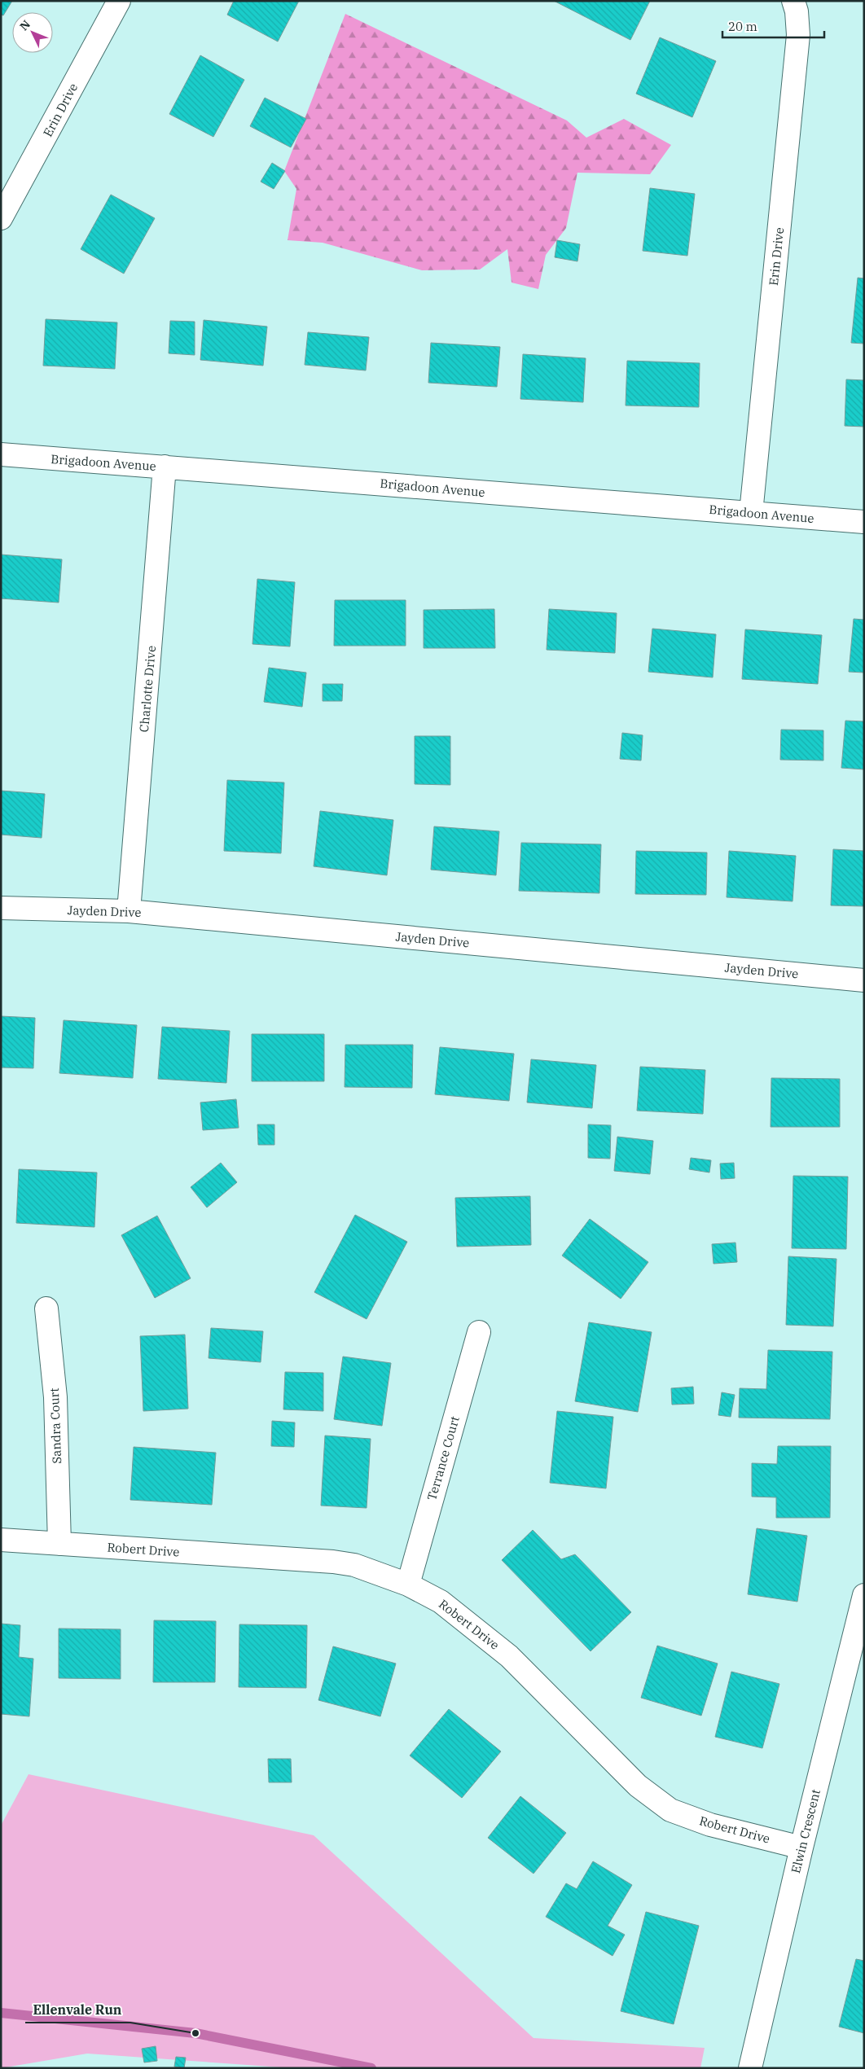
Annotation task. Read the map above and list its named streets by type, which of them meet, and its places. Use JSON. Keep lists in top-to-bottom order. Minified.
{"streets":{"street":["Erin Drive","Brigadoon Avenue","Charlotte Drive","Jayden Drive","Sandra Court","Terrance Court","Robert Drive","Elwin Crescent"]},"crossings":[["Erin Drive","Brigadoon Avenue"],["Brigadoon Avenue","Charlotte Drive"],["Charlotte Drive","Jayden Drive"],["Sandra Court","Robert Drive"],["Terrance Court","Robert Drive"],["Robert Drive","Elwin Crescent"]],"places":["Ellenvale Run"],"scale_bar":"20 m","north":"top left"}
